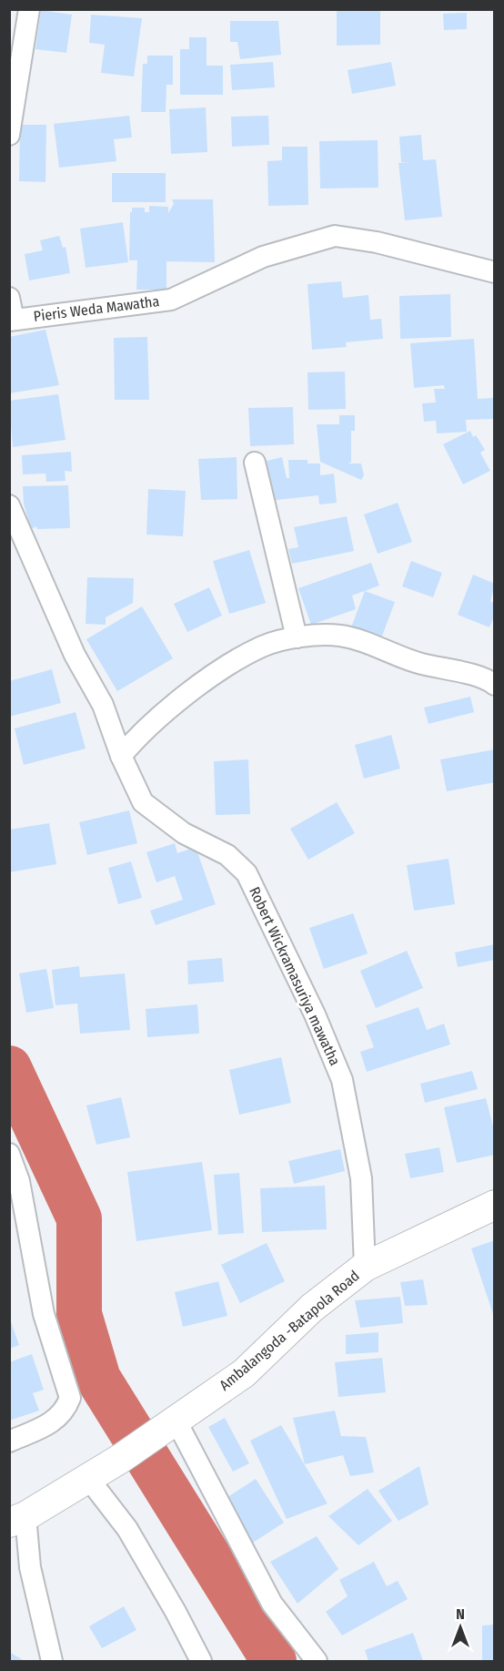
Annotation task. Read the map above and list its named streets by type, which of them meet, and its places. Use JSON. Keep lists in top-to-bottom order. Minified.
{"streets":{"main road":["Ambalangoda -Batapola Road"],"street":["Pieris Weda Mawatha","Robert Wickramasuriya mawatha"]},"crossings":[["Robert Wickramasuriya mawatha","Ambalangoda -Batapola Road"]],"north":"top"}
